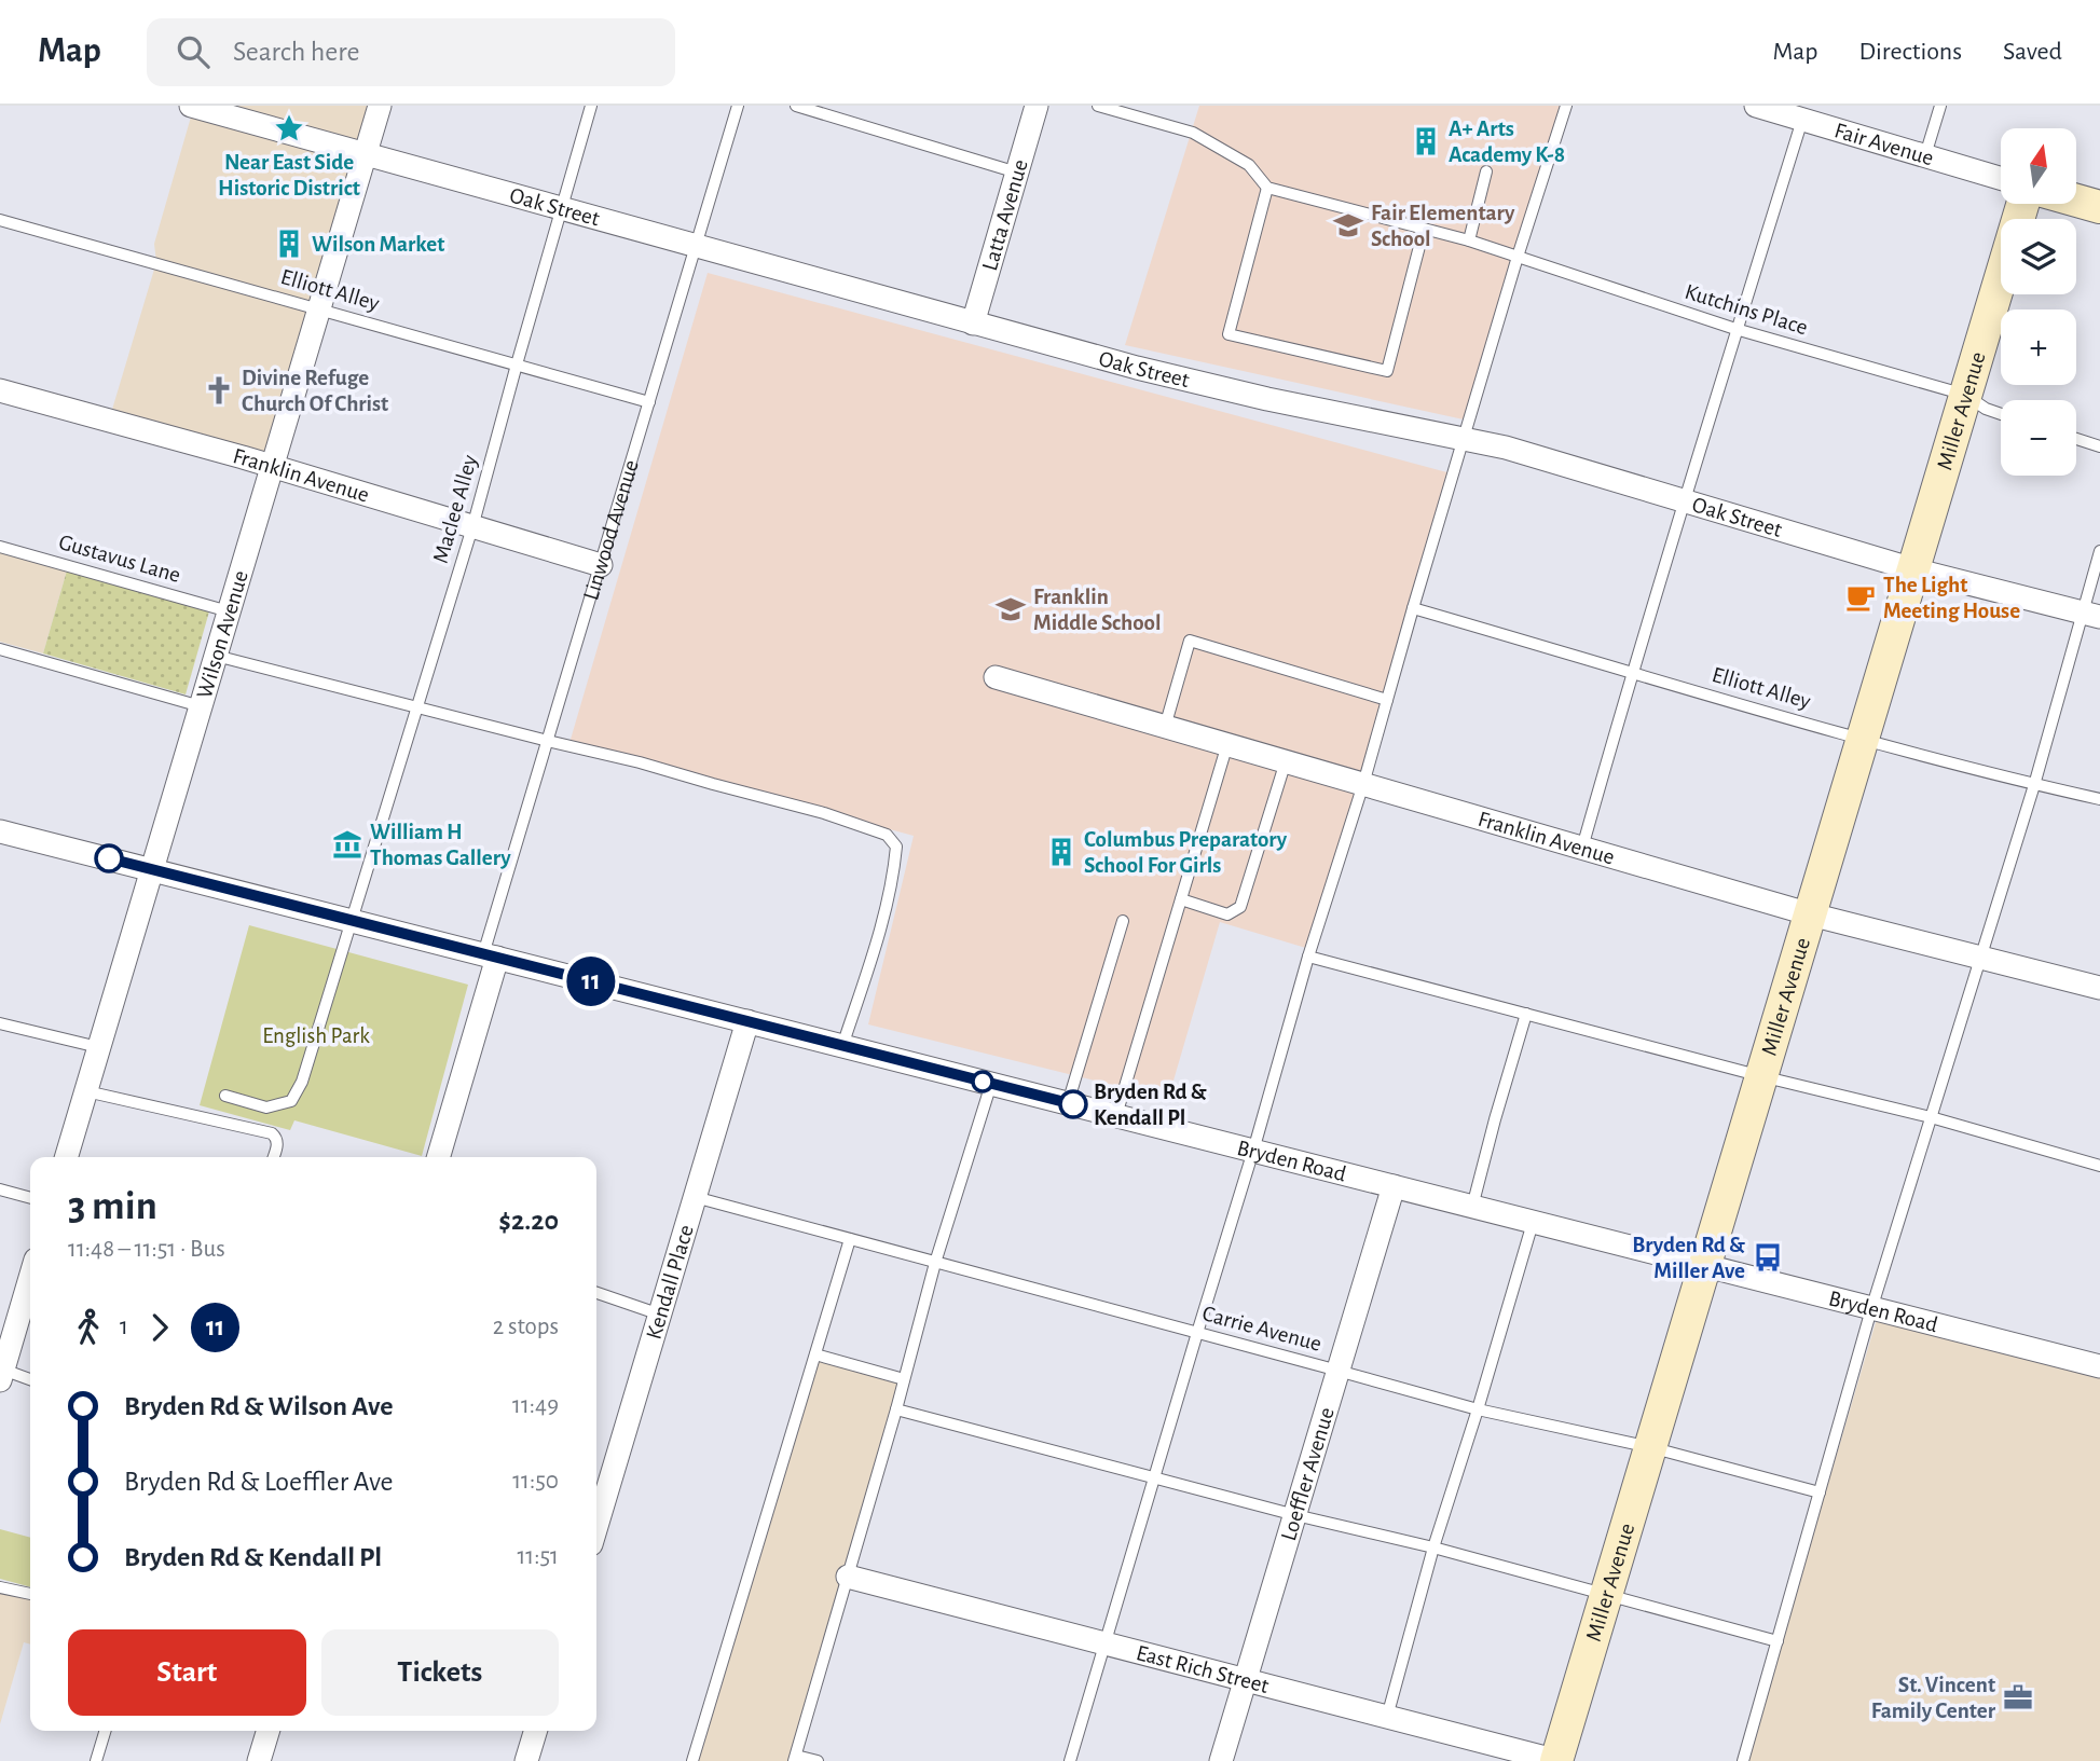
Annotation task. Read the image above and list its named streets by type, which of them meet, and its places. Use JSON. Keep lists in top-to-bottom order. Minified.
{"streets":{"street":["Fair Avenue","Oak Street","Latta Avenue","Miller Avenue","Franklin Avenue","Linwood Avenue","Wilson Avenue","Bryden Road","Kendall Place","Loeffler Avenue","East Rich Street"],"lane":["Elliott Alley","Kutchins Place","Maclee Alley","Gustavus Lane","Carrie Avenue"]},"crossings":[["Oak Street","Latta Avenue"],["Oak Street","Miller Avenue"],["Oak Street","Maclee Alley"],["Oak Street","Linwood Avenue"],["Oak Street","Wilson Avenue"],["Elliott Alley","Miller Avenue"],["Elliott Alley","Maclee Alley"],["Elliott Alley","Linwood Avenue"],["Elliott Alley","Wilson Avenue"],["Kutchins Place","Miller Avenue"],["Miller Avenue","Franklin Avenue"],["Miller Avenue","Bryden Road"],["Miller Avenue","Carrie Avenue"],["Miller Avenue","East Rich Street"],["Franklin Avenue","Maclee Alley"],["Franklin Avenue","Linwood Avenue"],["Franklin Avenue","Wilson Avenue"],["Maclee Alley","Bryden Road"],["Linwood Avenue","Bryden Road"],["Gustavus Lane","Wilson Avenue"],["Wilson Avenue","Bryden Road"],["Bryden Road","Kendall Place"],["Bryden Road","Loeffler Avenue"],["Kendall Place","Carrie Avenue"],["Carrie Avenue","Loeffler Avenue"],["Loeffler Avenue","East Rich Street"]],"parks":["English Park"],"places":{"place":["Near East Side Historic District"],"building":["A+ Arts Academy K-8","Wilson Market","Columbus Preparatory School For Girls"],"school or university":["Fair Elementary School","Franklin Middle School"],"church":["Divine Refuge Church Of Christ"],"cafe":["The Light Meeting House"],"museum":["William H Thomas Gallery"],"other":["Bryden Rd & Kendall Pl"],"bus stop":["Bryden Rd & Miller Ave"],"office":["St. Vincent Family Center"]},"lines":["bus line 11"],"north":"top","page":{"header":"Map","search":"Search here","nav":["Map","Directions","Saved"],"on_map":"11","map_buttons":["+","−"],"heading":["3 min","11:48 – 11:51 · Bus","$2.20"],"legs":["1","11","2 stops"],"list":[{"name":"Bryden Rd & Wilson Ave","value":"11:49"},{"name":"Bryden Rd & Loeffler Ave","value":"11:50"},{"name":"Bryden Rd & Kendall Pl","value":"11:51"}],"buttons":["Start","Tickets"]}}
